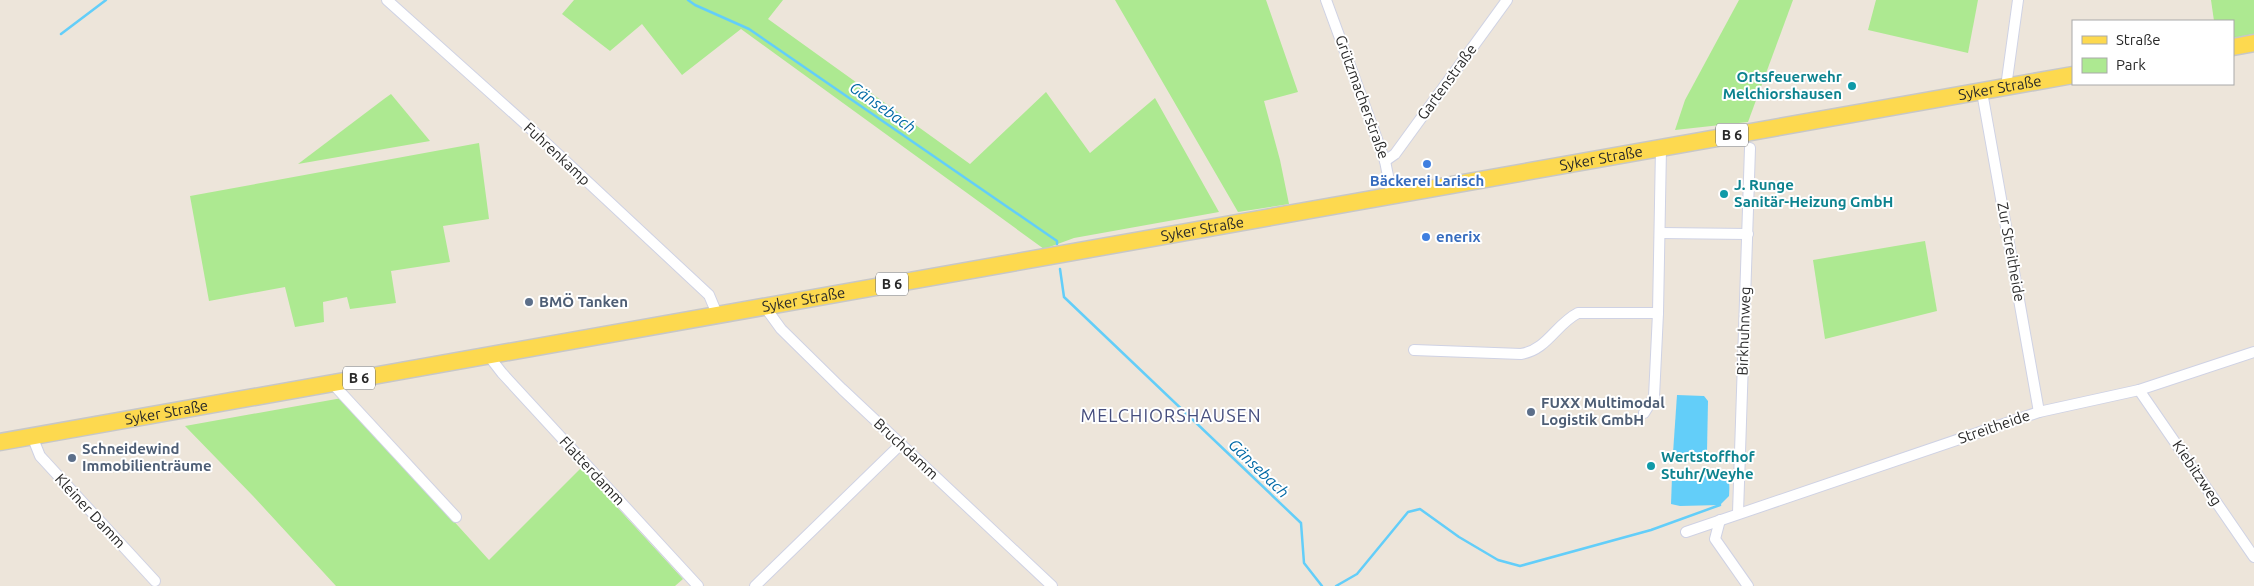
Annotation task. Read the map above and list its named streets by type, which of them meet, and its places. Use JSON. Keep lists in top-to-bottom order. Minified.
{"streets":{"main road":["Syker Straße","B 6"],"street":["Gartenstraße","Grützmacherstraße","Fuhrenkamp","Zur Streitheide","Birkhuhnweg","Streitheide","Bruchdamm","Flatterdamm","Kiebitzweg","Kleiner Damm"]},"crossings":[["Gartenstraße","Grützmacherstraße"],["Syker Straße","Grützmacherstraße"],["Syker Straße","Fuhrenkamp"],["Syker Straße","Zur Streitheide"],["Syker Straße","Bruchdamm"],["Syker Straße","Flatterdamm"],["Syker Straße","Kleiner Damm"],["Zur Streitheide","Streitheide"],["Birkhuhnweg","Streitheide"],["Streitheide","Kiebitzweg"]],"districts":["MELCHIORSHAUSEN"],"water":["Gänsebach"],"places":["Ortsfeuerwehr Melchiorshausen","Bäckerei Larisch","J. Runge Sanitär-Heizung GmbH","enerix","BMÖ Tanken","FUXX Multimodal Logistik GmbH","Schneidewind Immobilienträume","Wertstoffhof Stuhr/Weyhe"],"legend":["Straße","Park"]}
